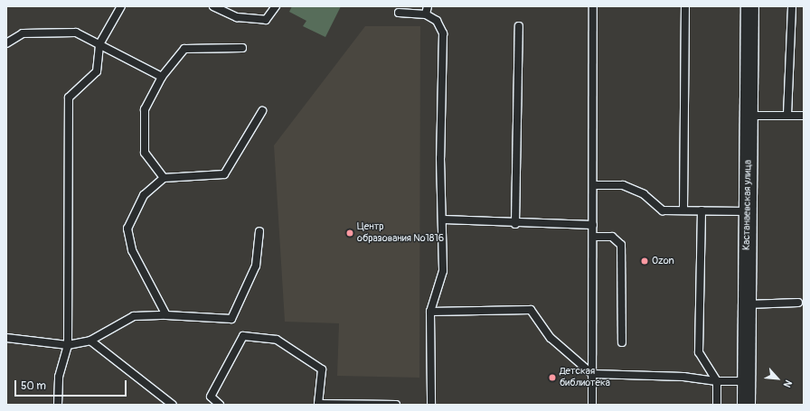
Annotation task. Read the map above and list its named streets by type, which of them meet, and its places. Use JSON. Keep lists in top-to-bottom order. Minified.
{"streets":{"street":["Кастанаевская улица"]},"places":["Центр образования №1816","Ozon","Детская библиотека"],"scale_bar":"50 m","north":"bottom right"}
